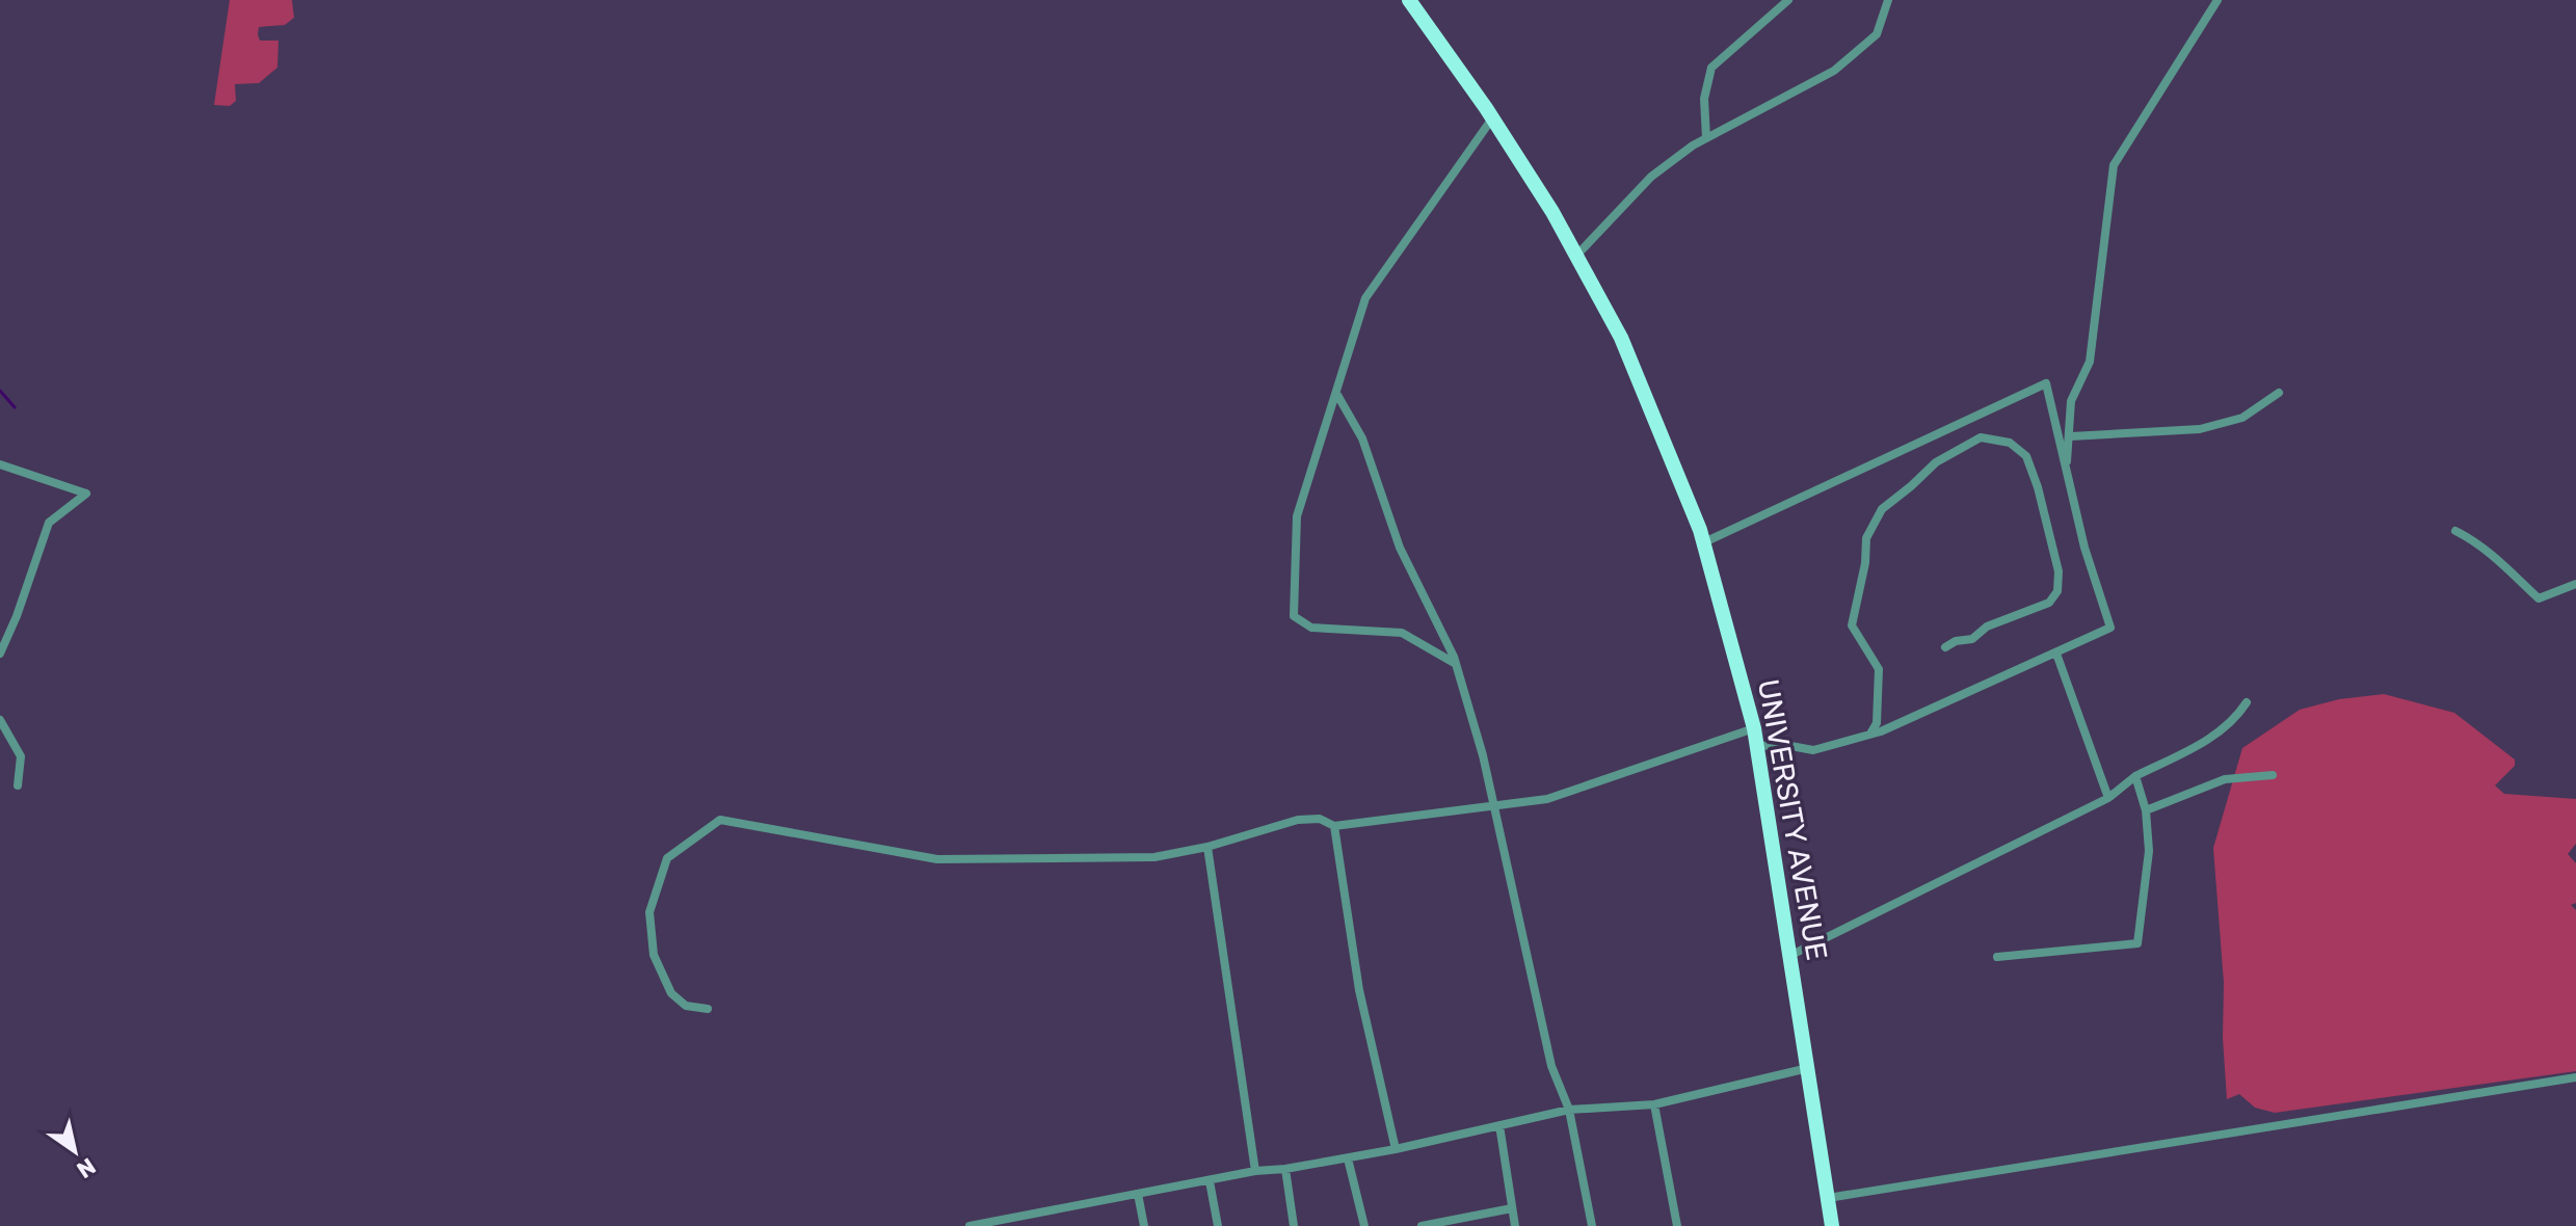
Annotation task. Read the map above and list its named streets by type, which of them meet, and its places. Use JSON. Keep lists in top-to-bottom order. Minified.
{"streets":{"highway":["UNIVERSITY AVENUE"]},"north":"bottom right"}
